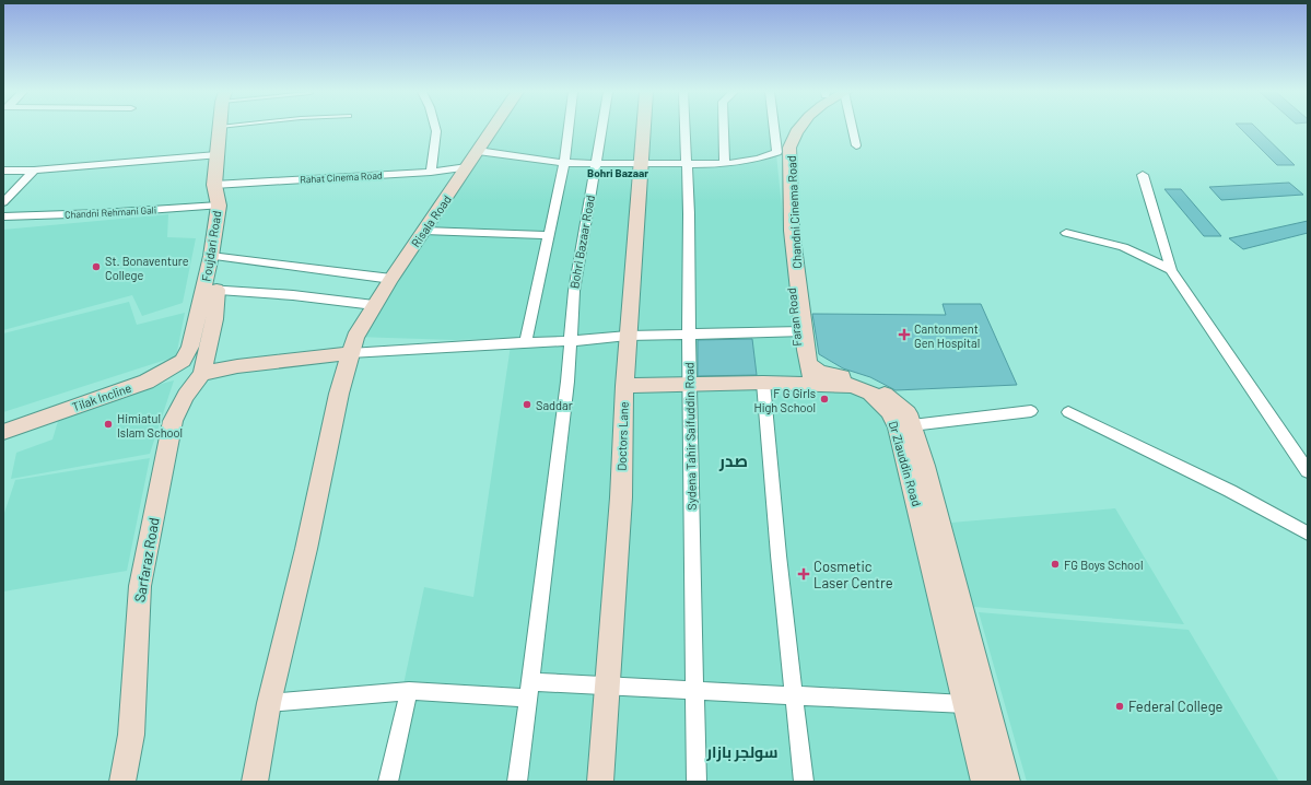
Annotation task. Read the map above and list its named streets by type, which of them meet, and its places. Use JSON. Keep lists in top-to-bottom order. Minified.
{"streets":{"street":["Rahat Cinema Road","Chandni Rehmani Gali","Chandni Cinema Road","Risala Road","Bohri Bazaar Road","Foujdari Road","Faran Road","Tilak Incline","Doctors Lane","Sydena Tahir Saifuddin Road","Dr Ziauddin Road","Sarfaraz Road"]},"crossings":[["Rahat Cinema Road","Risala Road"],["Rahat Cinema Road","Foujdari Road"],["Chandni Rehmani Gali","Foujdari Road"],["Chandni Cinema Road","Faran Road"],["Chandni Cinema Road","Dr Ziauddin Road"],["Foujdari Road","Tilak Incline"],["Faran Road","Dr Ziauddin Road"],["Doctors Lane","Dr Ziauddin Road"],["Sydena Tahir Saifuddin Road","Dr Ziauddin Road"]],"districts":["Bohri Bazaar","صدر","سولجر بازار"],"places":{"other":["St. Bonaventure College","F G Girls High School","Saddar","Himiatul Islam School","FG Boys School","Federal College"],"health":["Cantonment Gen Hospital","Cosmetic Laser Centre"]}}
